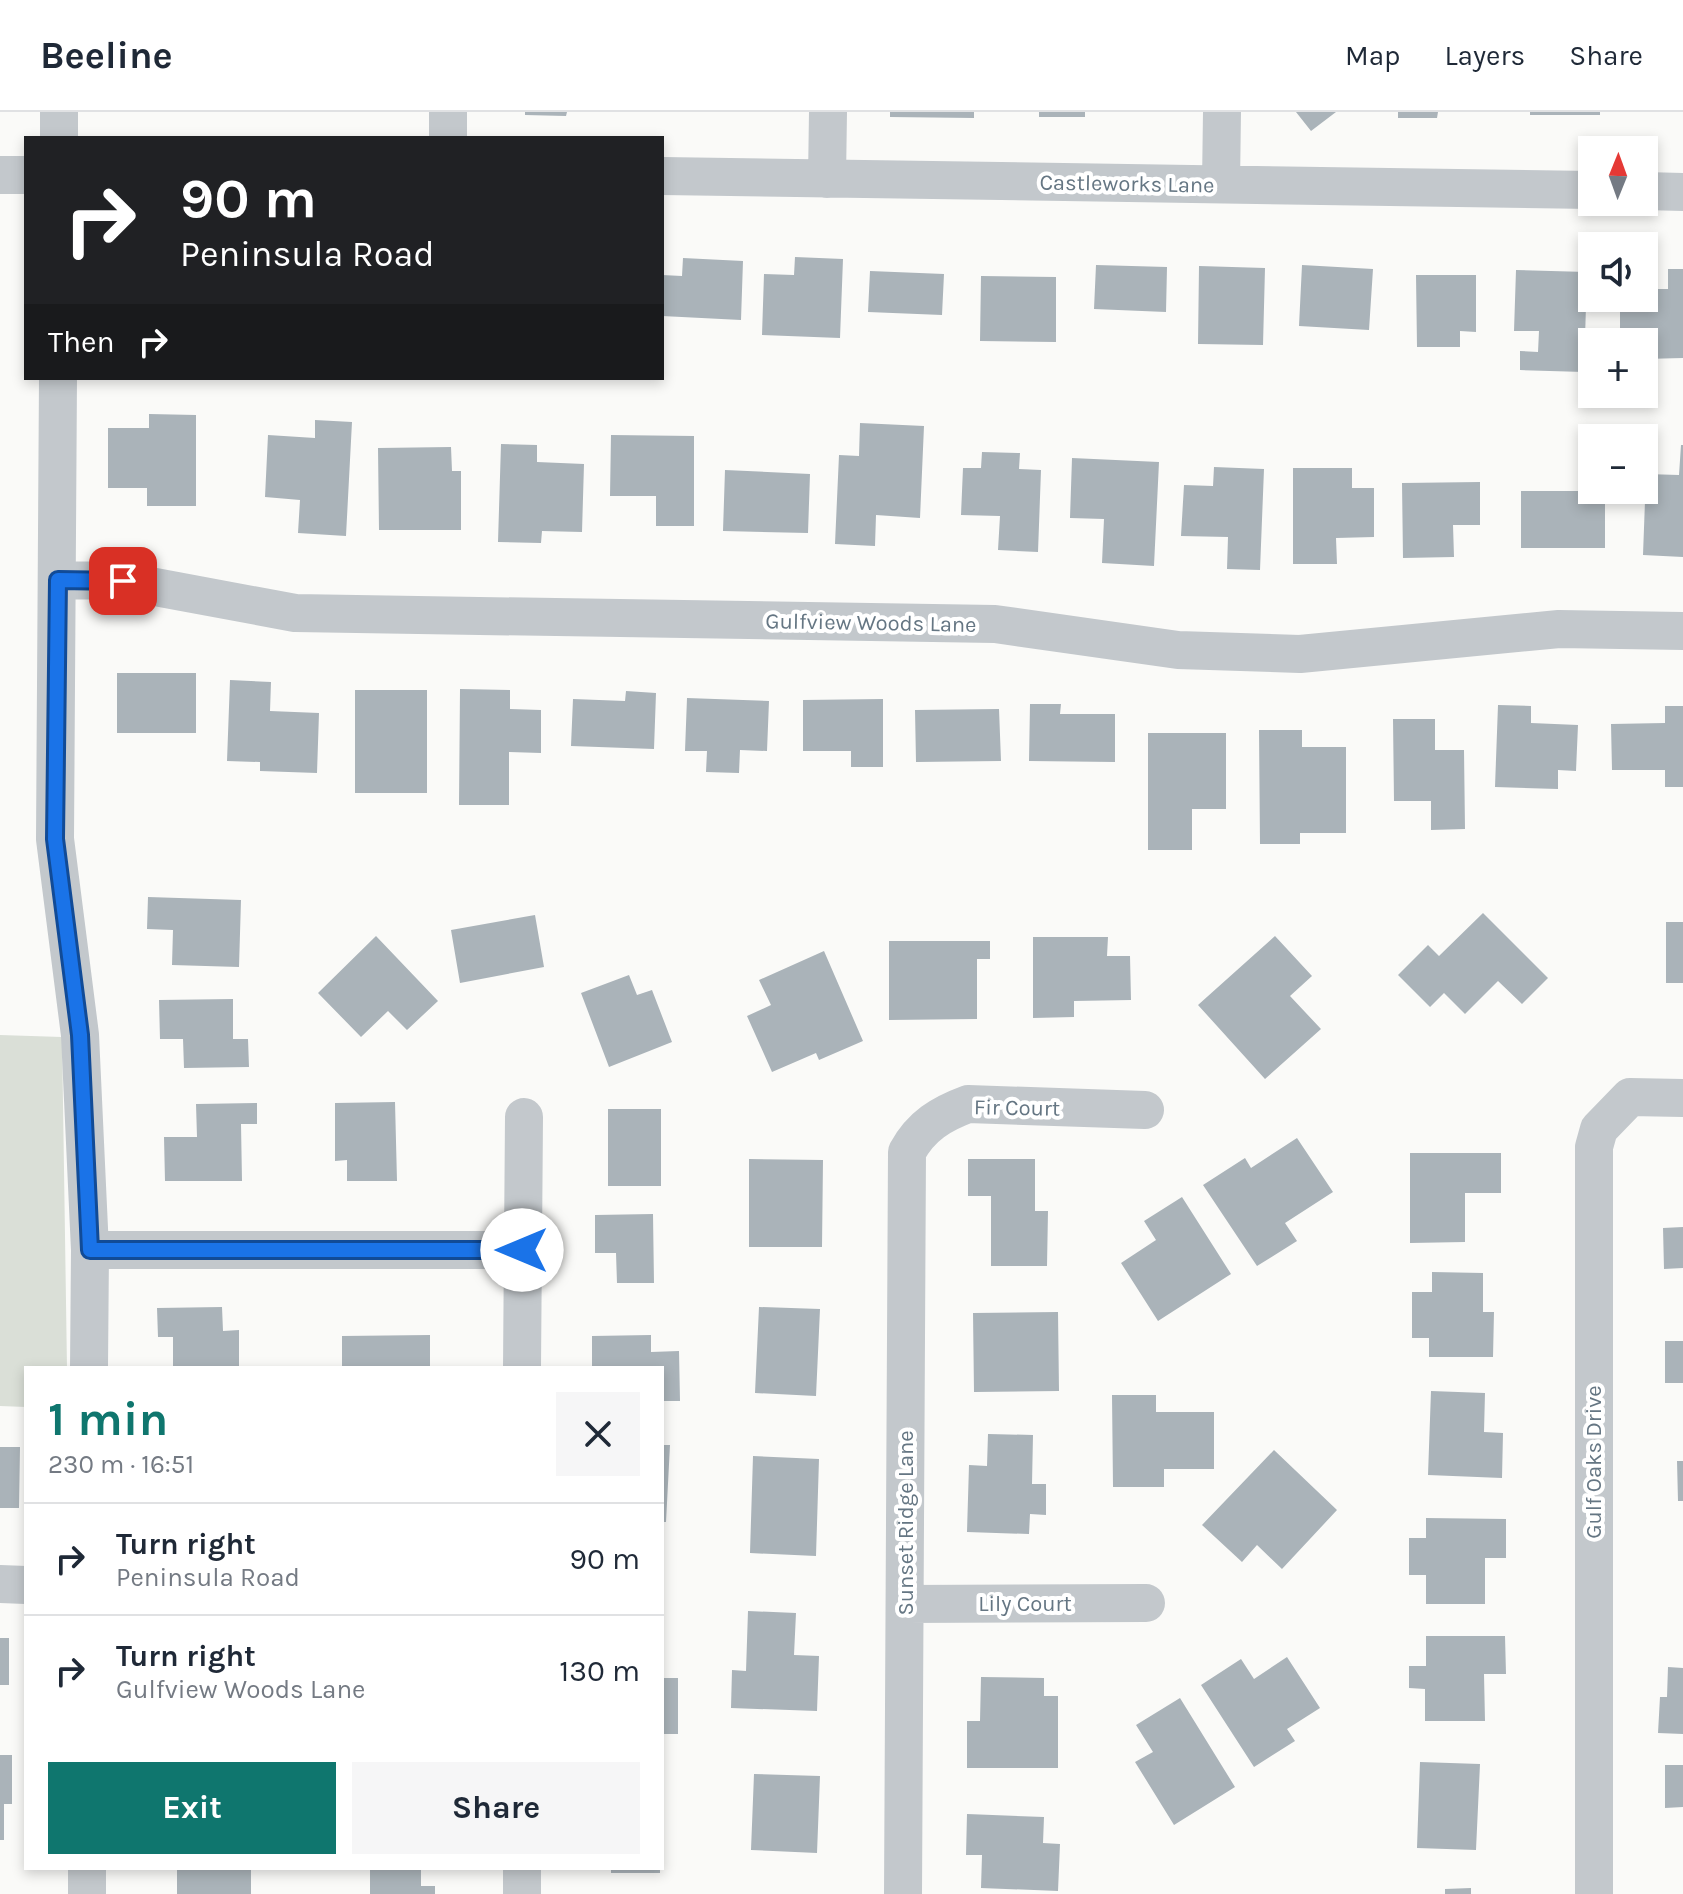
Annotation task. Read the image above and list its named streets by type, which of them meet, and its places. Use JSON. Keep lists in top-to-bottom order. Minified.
{"streets":{"street":["Castleworks Lane","Gulfview Woods Lane","Fir Court","Gulf Oaks Drive","Sunset Ridge Lane","Lily Court"]},"crossings":[["Fir Court","Sunset Ridge Lane"],["Sunset Ridge Lane","Lily Court"]],"north":"top","page":{"header":"Beeline","nav":["Map","Layers","Share"],"map_buttons":["+","−"],"turn":["90 m","Peninsula Road"],"then":"Then","heading":["1 min","230 m · 16:51"],"list":[{"name":"Turn right","note":"Peninsula Road","value":"90 m"},{"name":"Turn right","note":"Gulfview Woods Lane","value":"130 m"}],"buttons":["Exit","Share"]}}
